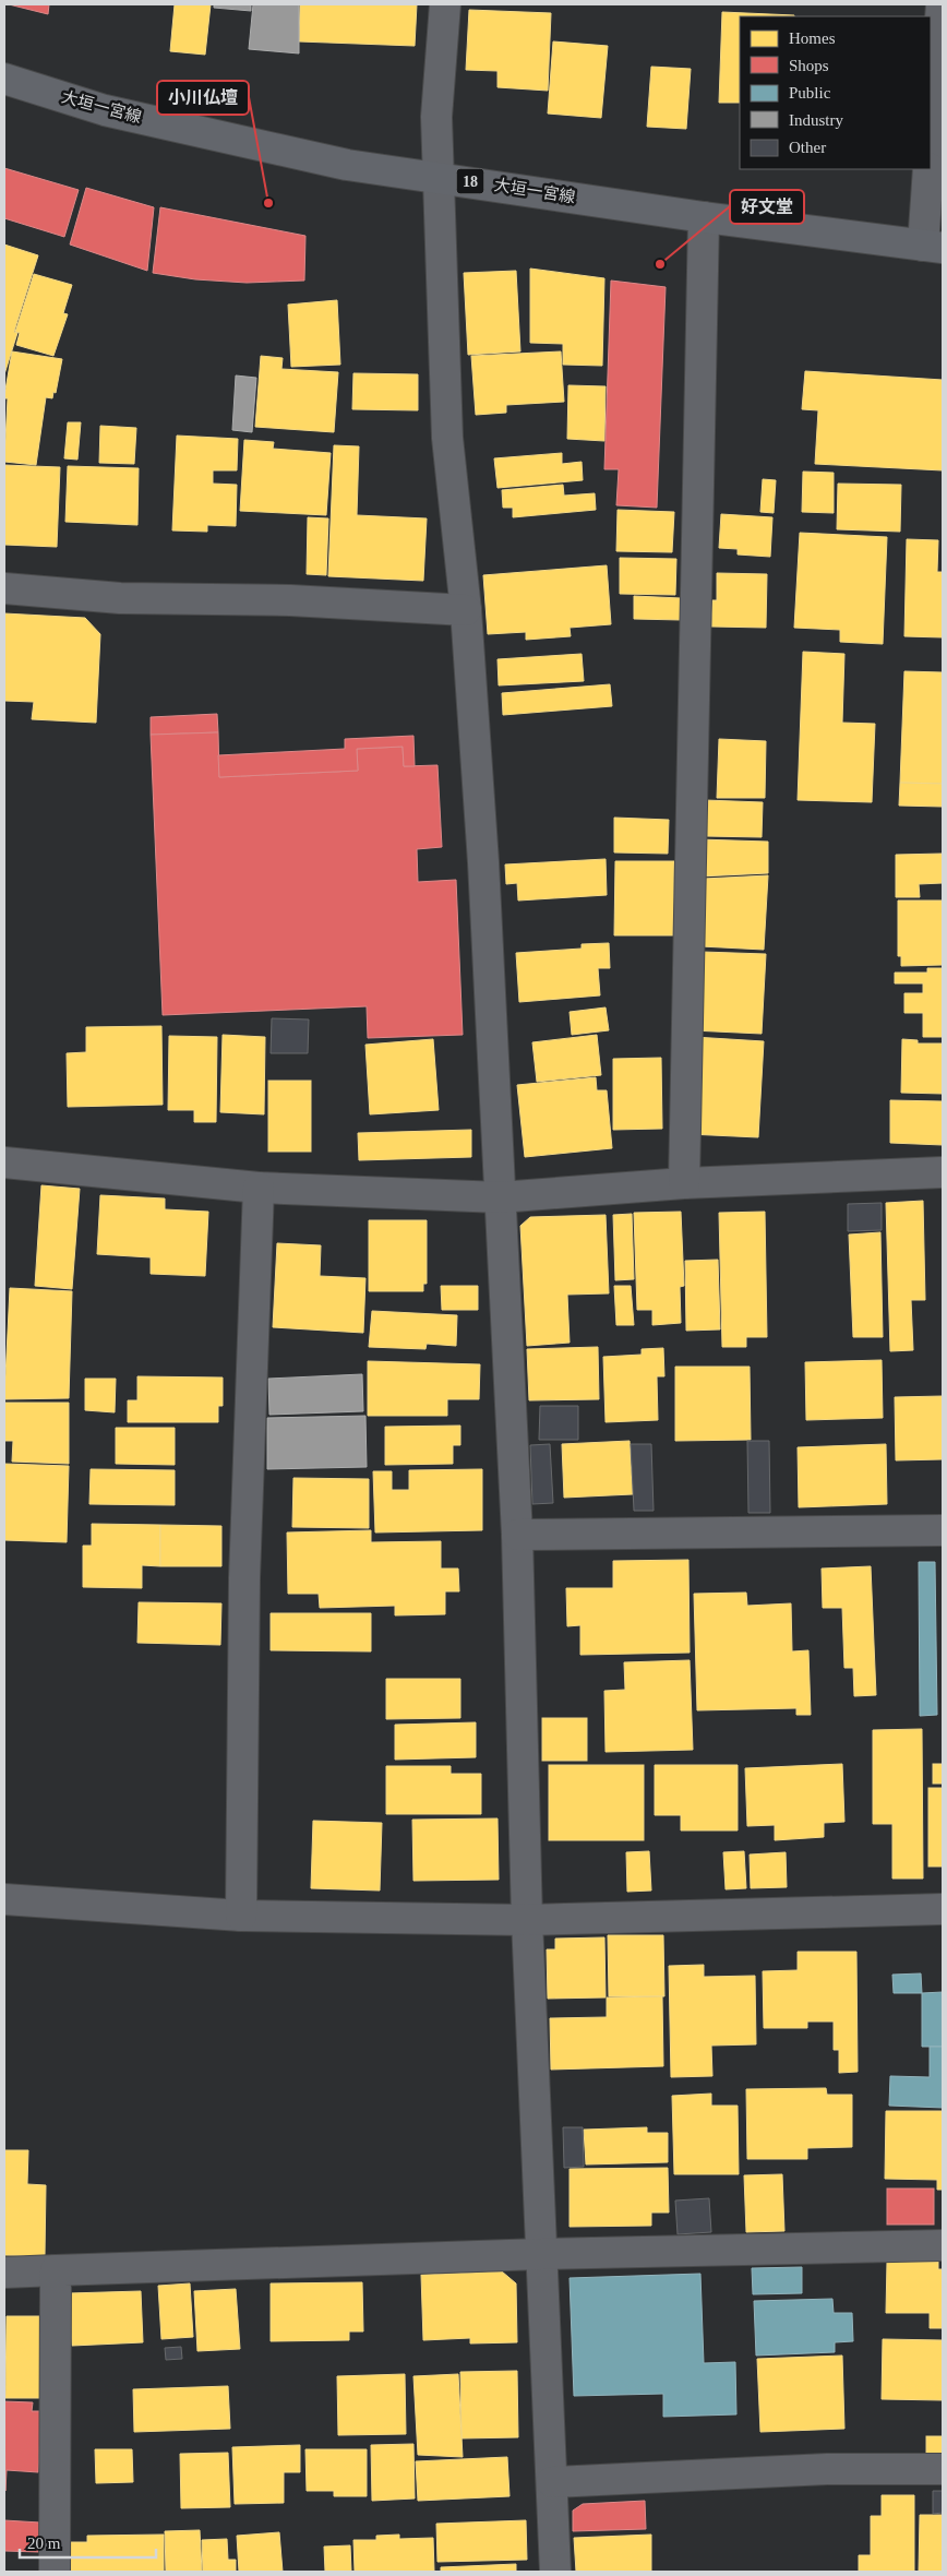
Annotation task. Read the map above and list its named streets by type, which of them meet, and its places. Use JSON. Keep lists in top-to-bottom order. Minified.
{"streets":{"main road":["大垣一宮線","18"]},"places":["小川仏壇","好文堂"],"legend":["Homes","Shops","Public","Industry","Other"],"scale_bar":"20 m"}
